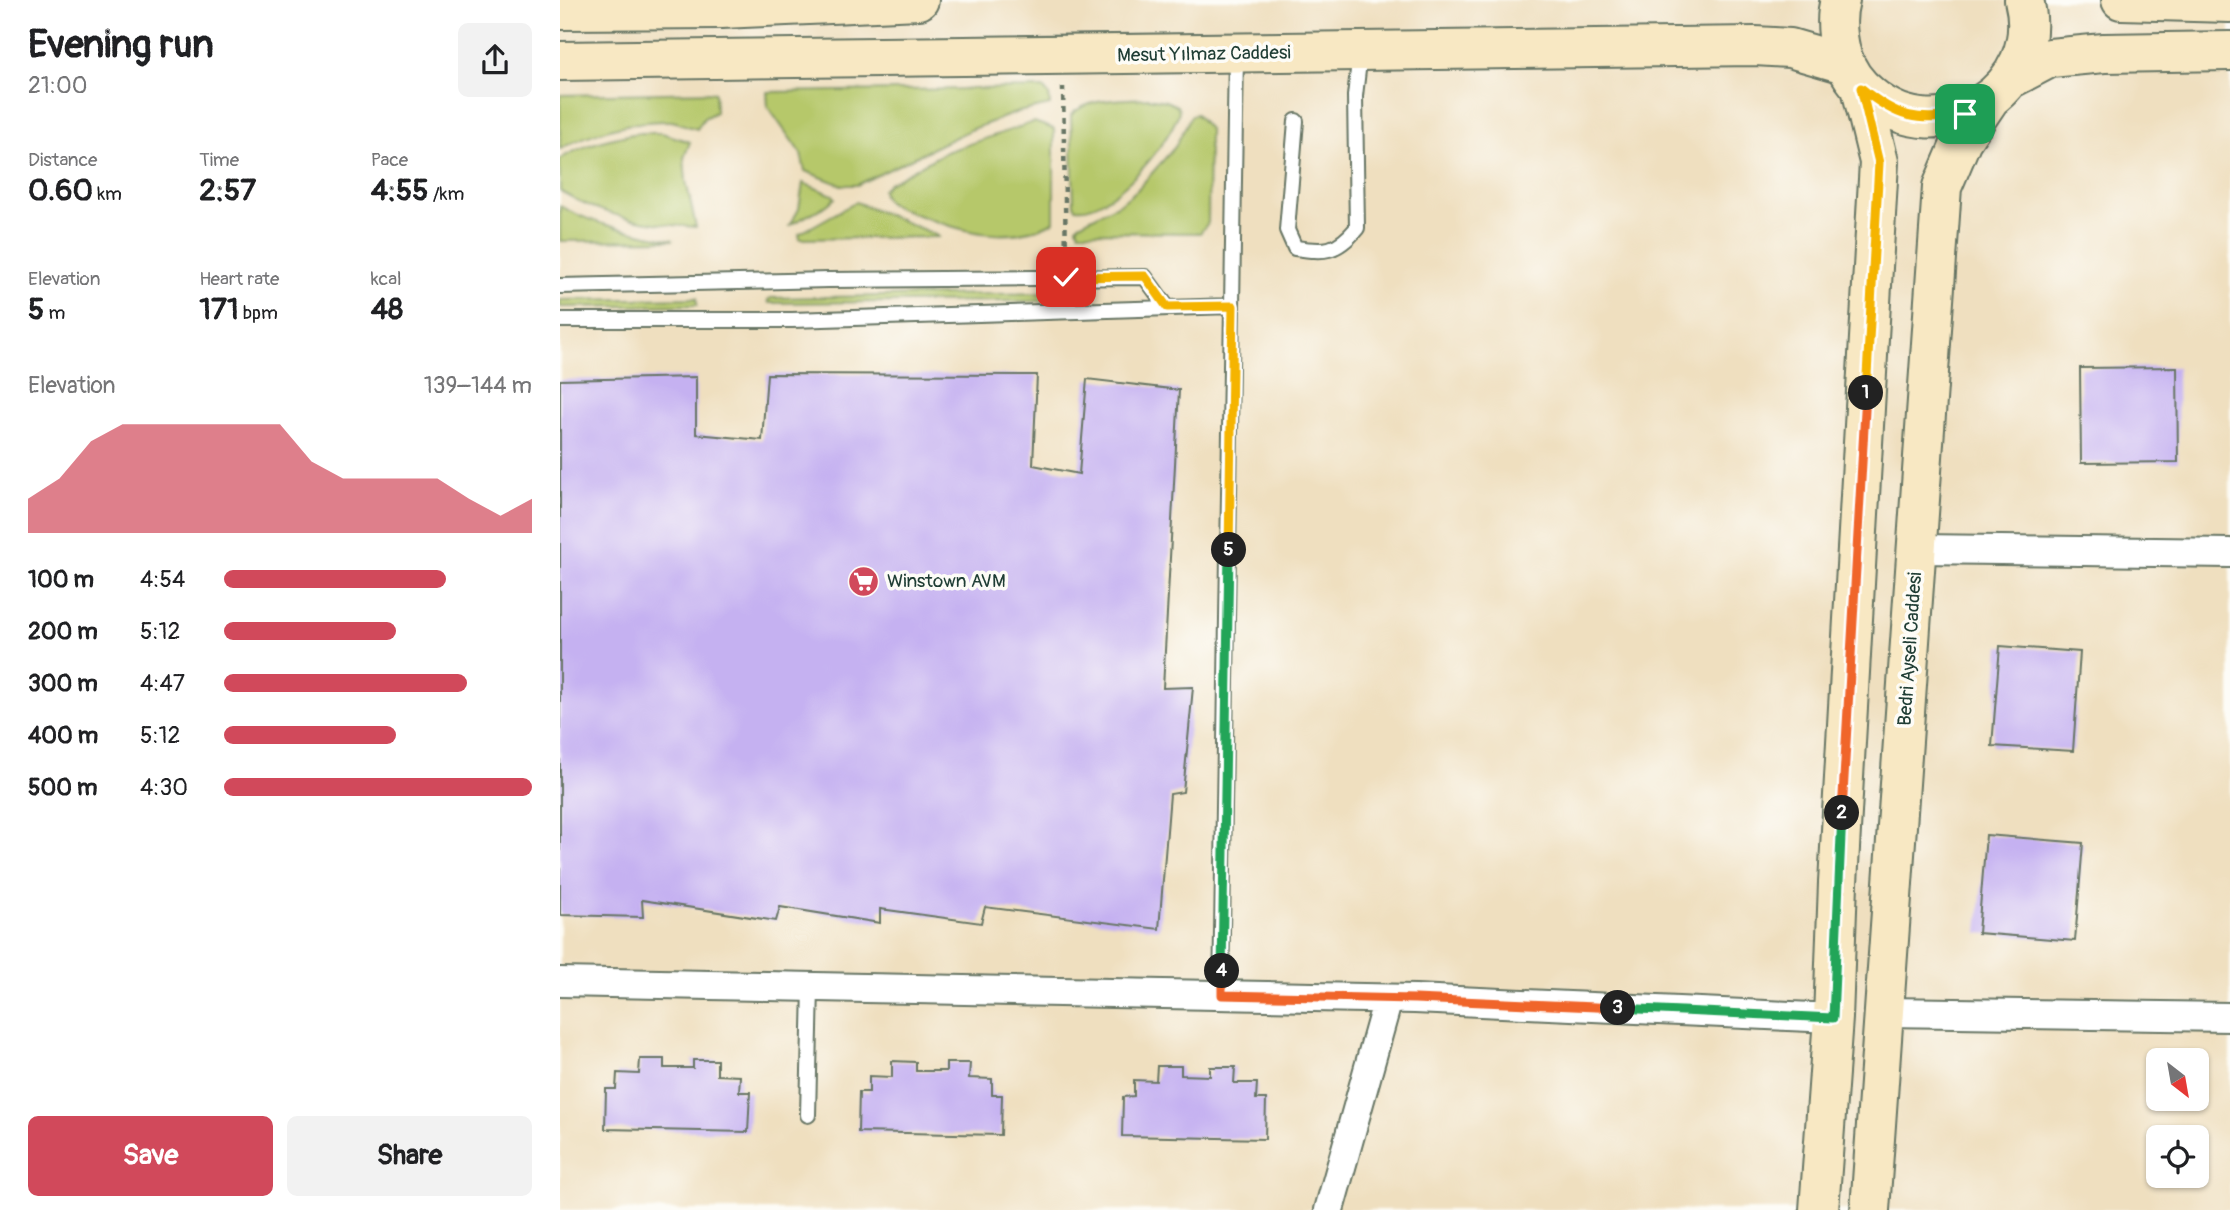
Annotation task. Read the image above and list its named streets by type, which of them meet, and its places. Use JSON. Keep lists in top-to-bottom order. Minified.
{"streets":{"main road":["Mesut Yılmaz Caddesi","Bedri Ayseli Caddesi"]},"places":{"supermarket":["Winstown AVM"]},"north":"bottom right","page":{"heading":["Evening run","21:00"],"stats":[["Distance","0.60 km"],["Time","2:57"],["Pace","4:55 /km"],["Elevation","5 m"],["Heart rate","171 bpm"],["kcal","48"]],"chart":["Elevation","139–144 m"],"pins":["1","5","2","4","3"],"list":[{"name":"100 m","note":"4:54"},{"name":"200 m","note":"5:12"},{"name":"300 m","note":"4:47"},{"name":"400 m","note":"5:12"},{"name":"500 m","note":"4:30"}],"buttons":["Save","Share"]}}
